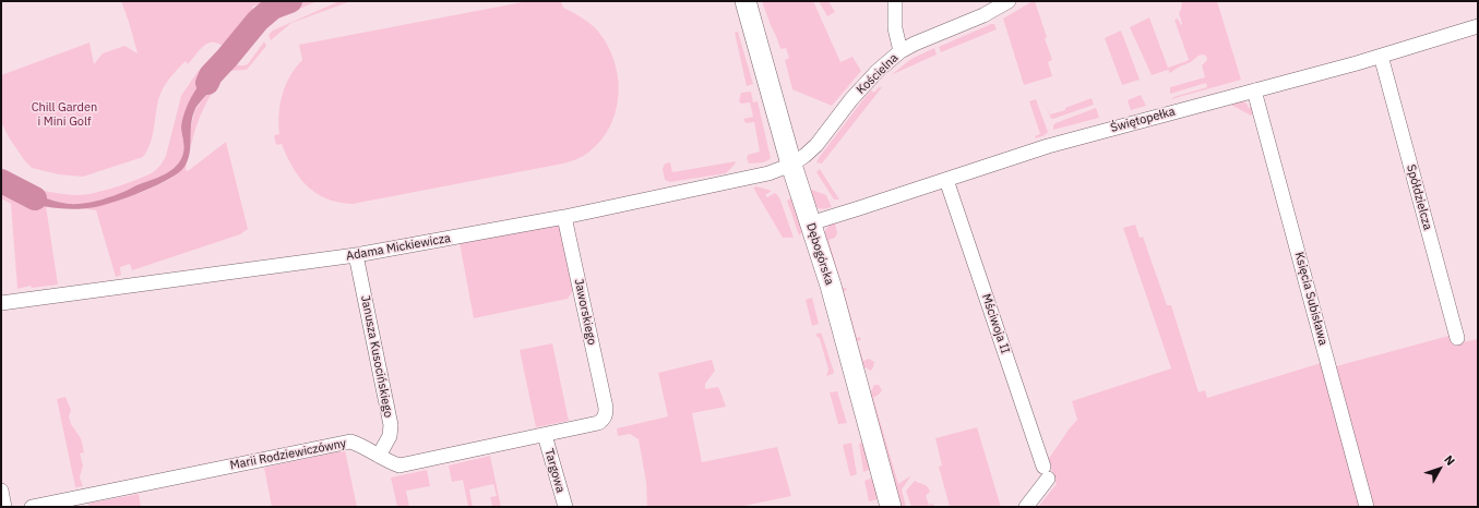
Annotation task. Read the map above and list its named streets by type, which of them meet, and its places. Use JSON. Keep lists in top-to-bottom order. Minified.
{"streets":{"main road":["Dębogórska"],"street":["Kościelna","Świętopełka","Spółdzielcza","Adama Mickiewicza","Księcia Subisława","Jaworskiego","Mściwoja II","Janusza Kusocińskiego","Marii Rodziewiczówny","Targowa"]},"crossings":[["Kościelna","Adama Mickiewicza"],["Kościelna","Dębogórska"],["Świętopełka","Spółdzielcza"],["Świętopełka","Dębogórska"],["Świętopełka","Księcia Subisława"],["Świętopełka","Mściwoja II"],["Adama Mickiewicza","Dębogórska"],["Adama Mickiewicza","Jaworskiego"],["Adama Mickiewicza","Janusza Kusocińskiego"],["Jaworskiego","Marii Rodziewiczówny"],["Janusza Kusocińskiego","Marii Rodziewiczówny"],["Marii Rodziewiczówny","Targowa"]],"parks":["Chill Garden i Mini Golf"],"north":"top right"}
